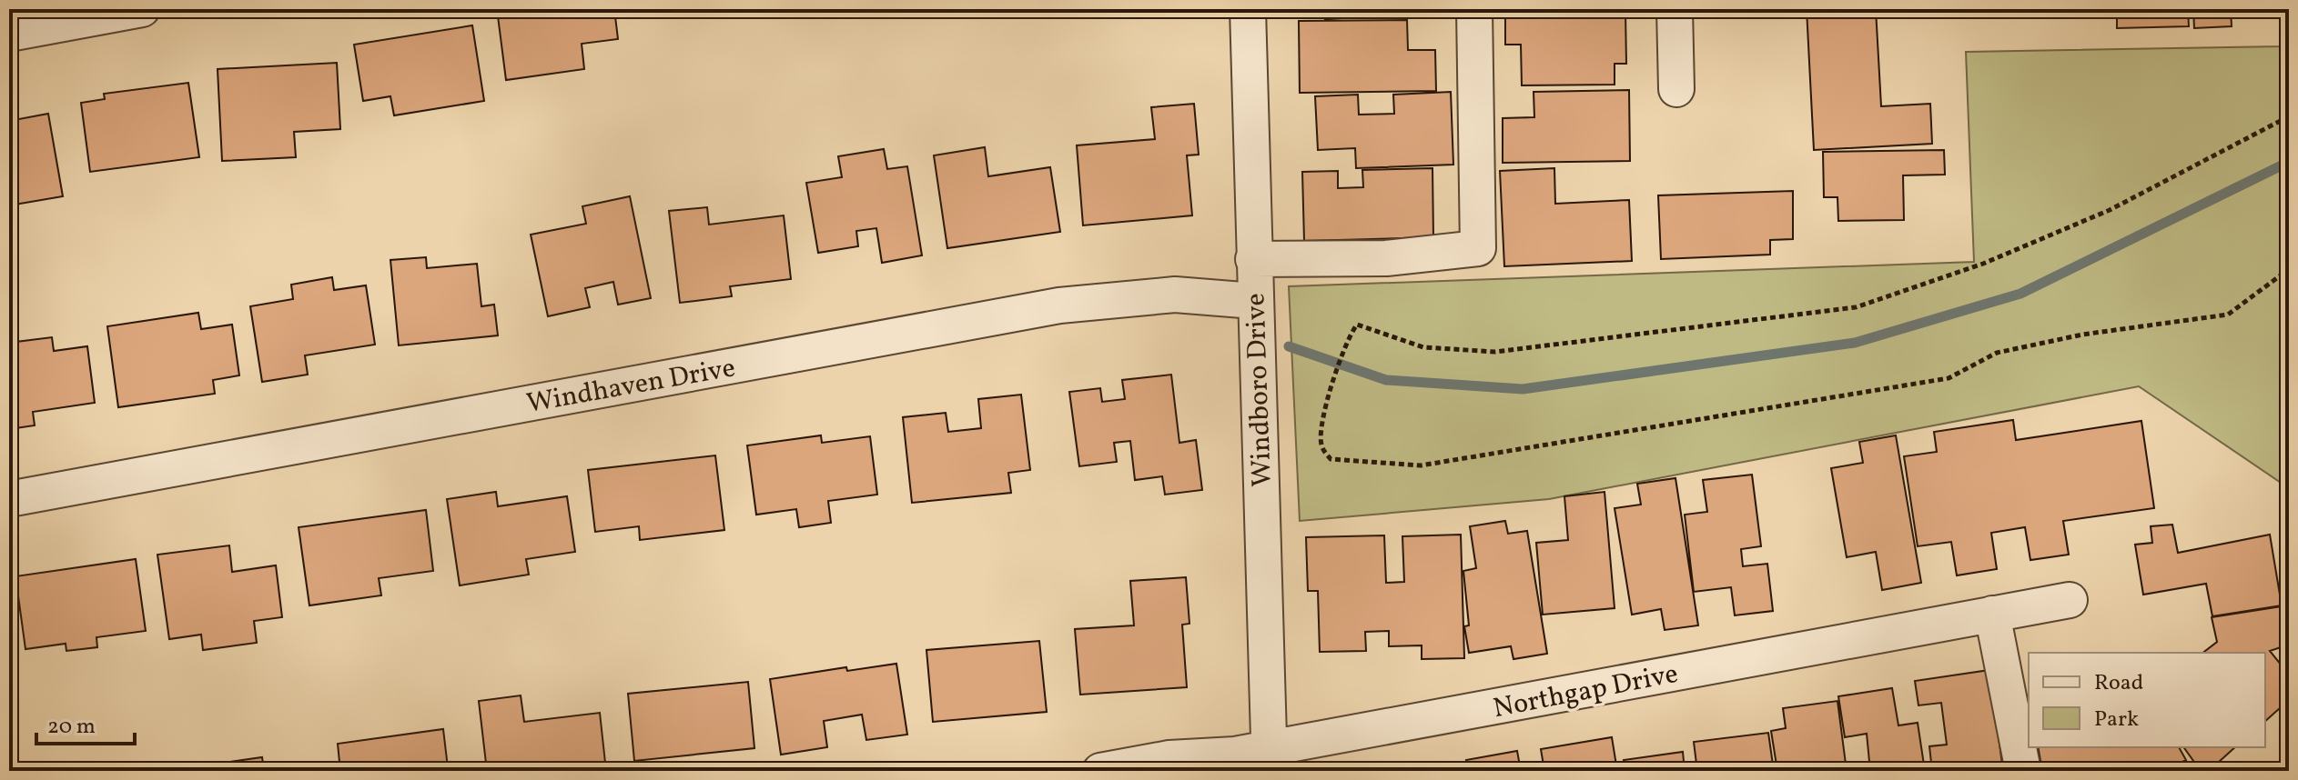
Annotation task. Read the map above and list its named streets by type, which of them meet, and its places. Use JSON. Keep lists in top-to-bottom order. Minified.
{"streets":{"street":["Windhaven Drive","Windboro Drive","Northgap Drive"]},"crossings":[["Windhaven Drive","Windboro Drive"],["Windboro Drive","Northgap Drive"]],"legend":["Road","Park"],"scale_bar":"20 m"}
